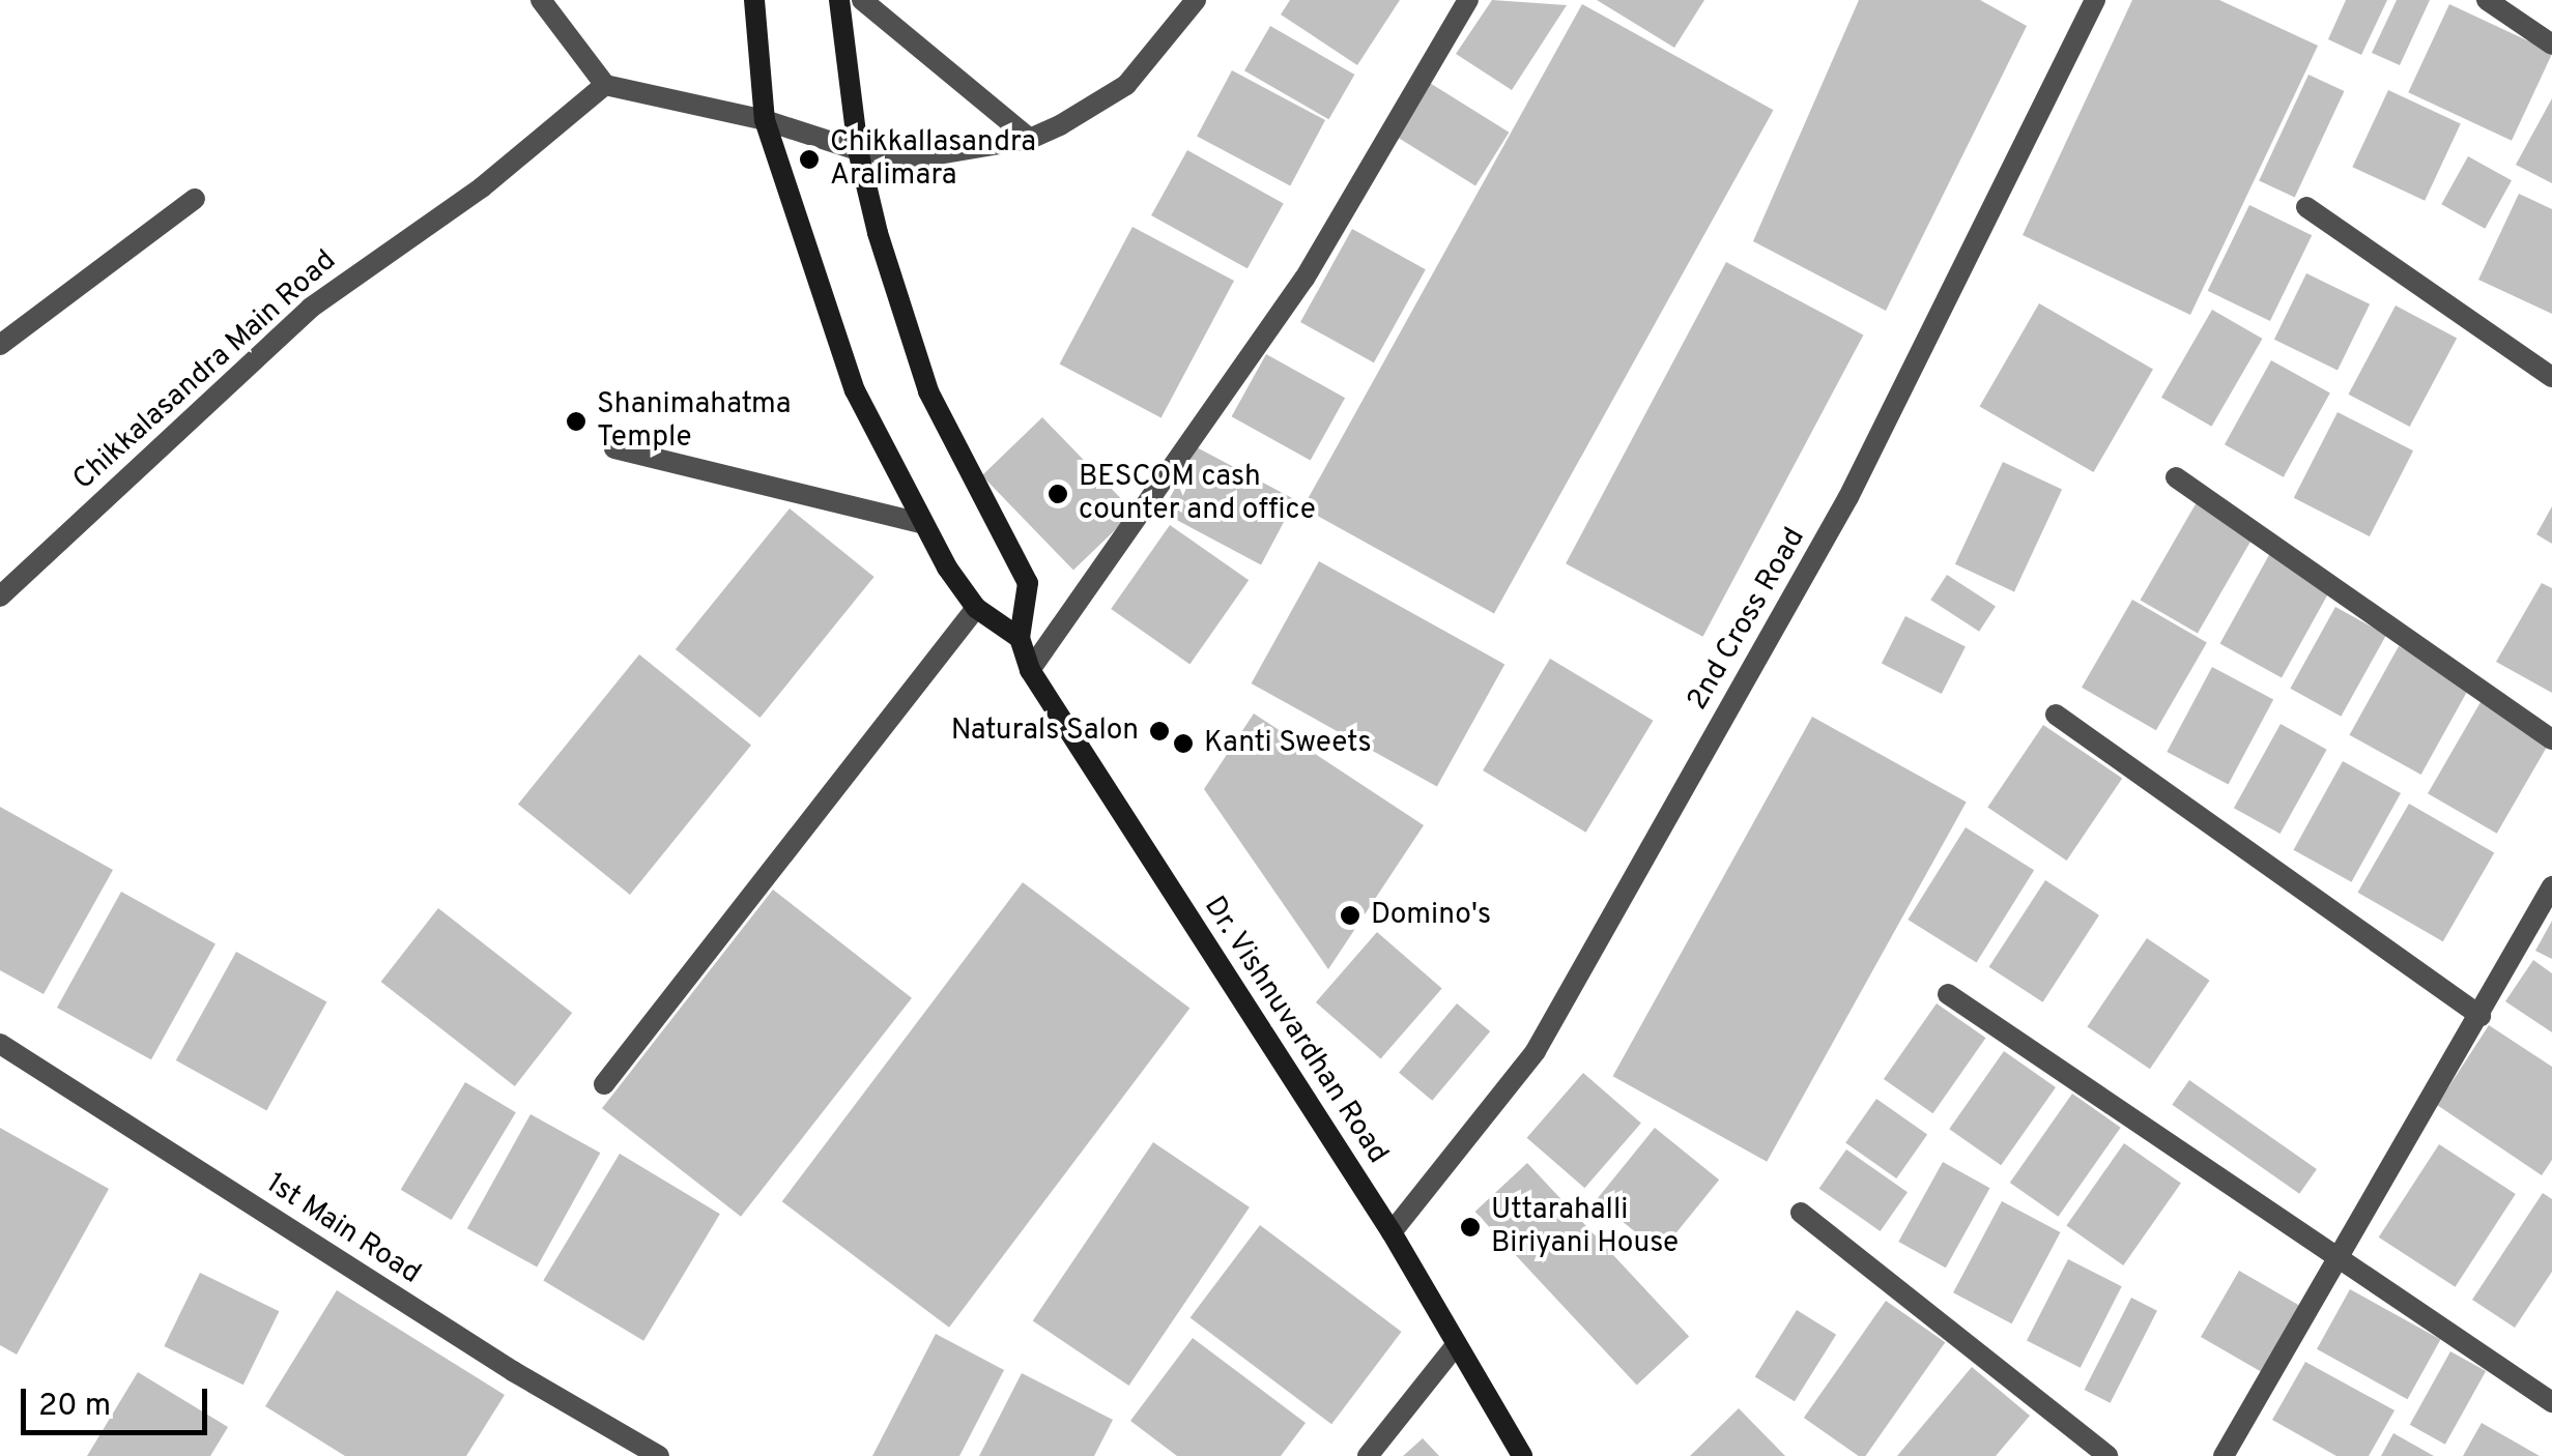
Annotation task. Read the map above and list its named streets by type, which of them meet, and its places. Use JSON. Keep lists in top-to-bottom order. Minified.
{"streets":{"main road":["Dr. Vishnuvardhan Road"],"street":["Chikkalasandra Main Road","2nd Cross Road","1st Main Road"]},"crossings":[["2nd Cross Road","Dr. Vishnuvardhan Road"]],"places":["Chikkallasandra Aralimara","Shanimahatma Temple","BESCOM cash counter and office","Naturals Salon","Kanti Sweets","Domino's","Uttarahalli Biriyani House"],"scale_bar":"20 m"}
